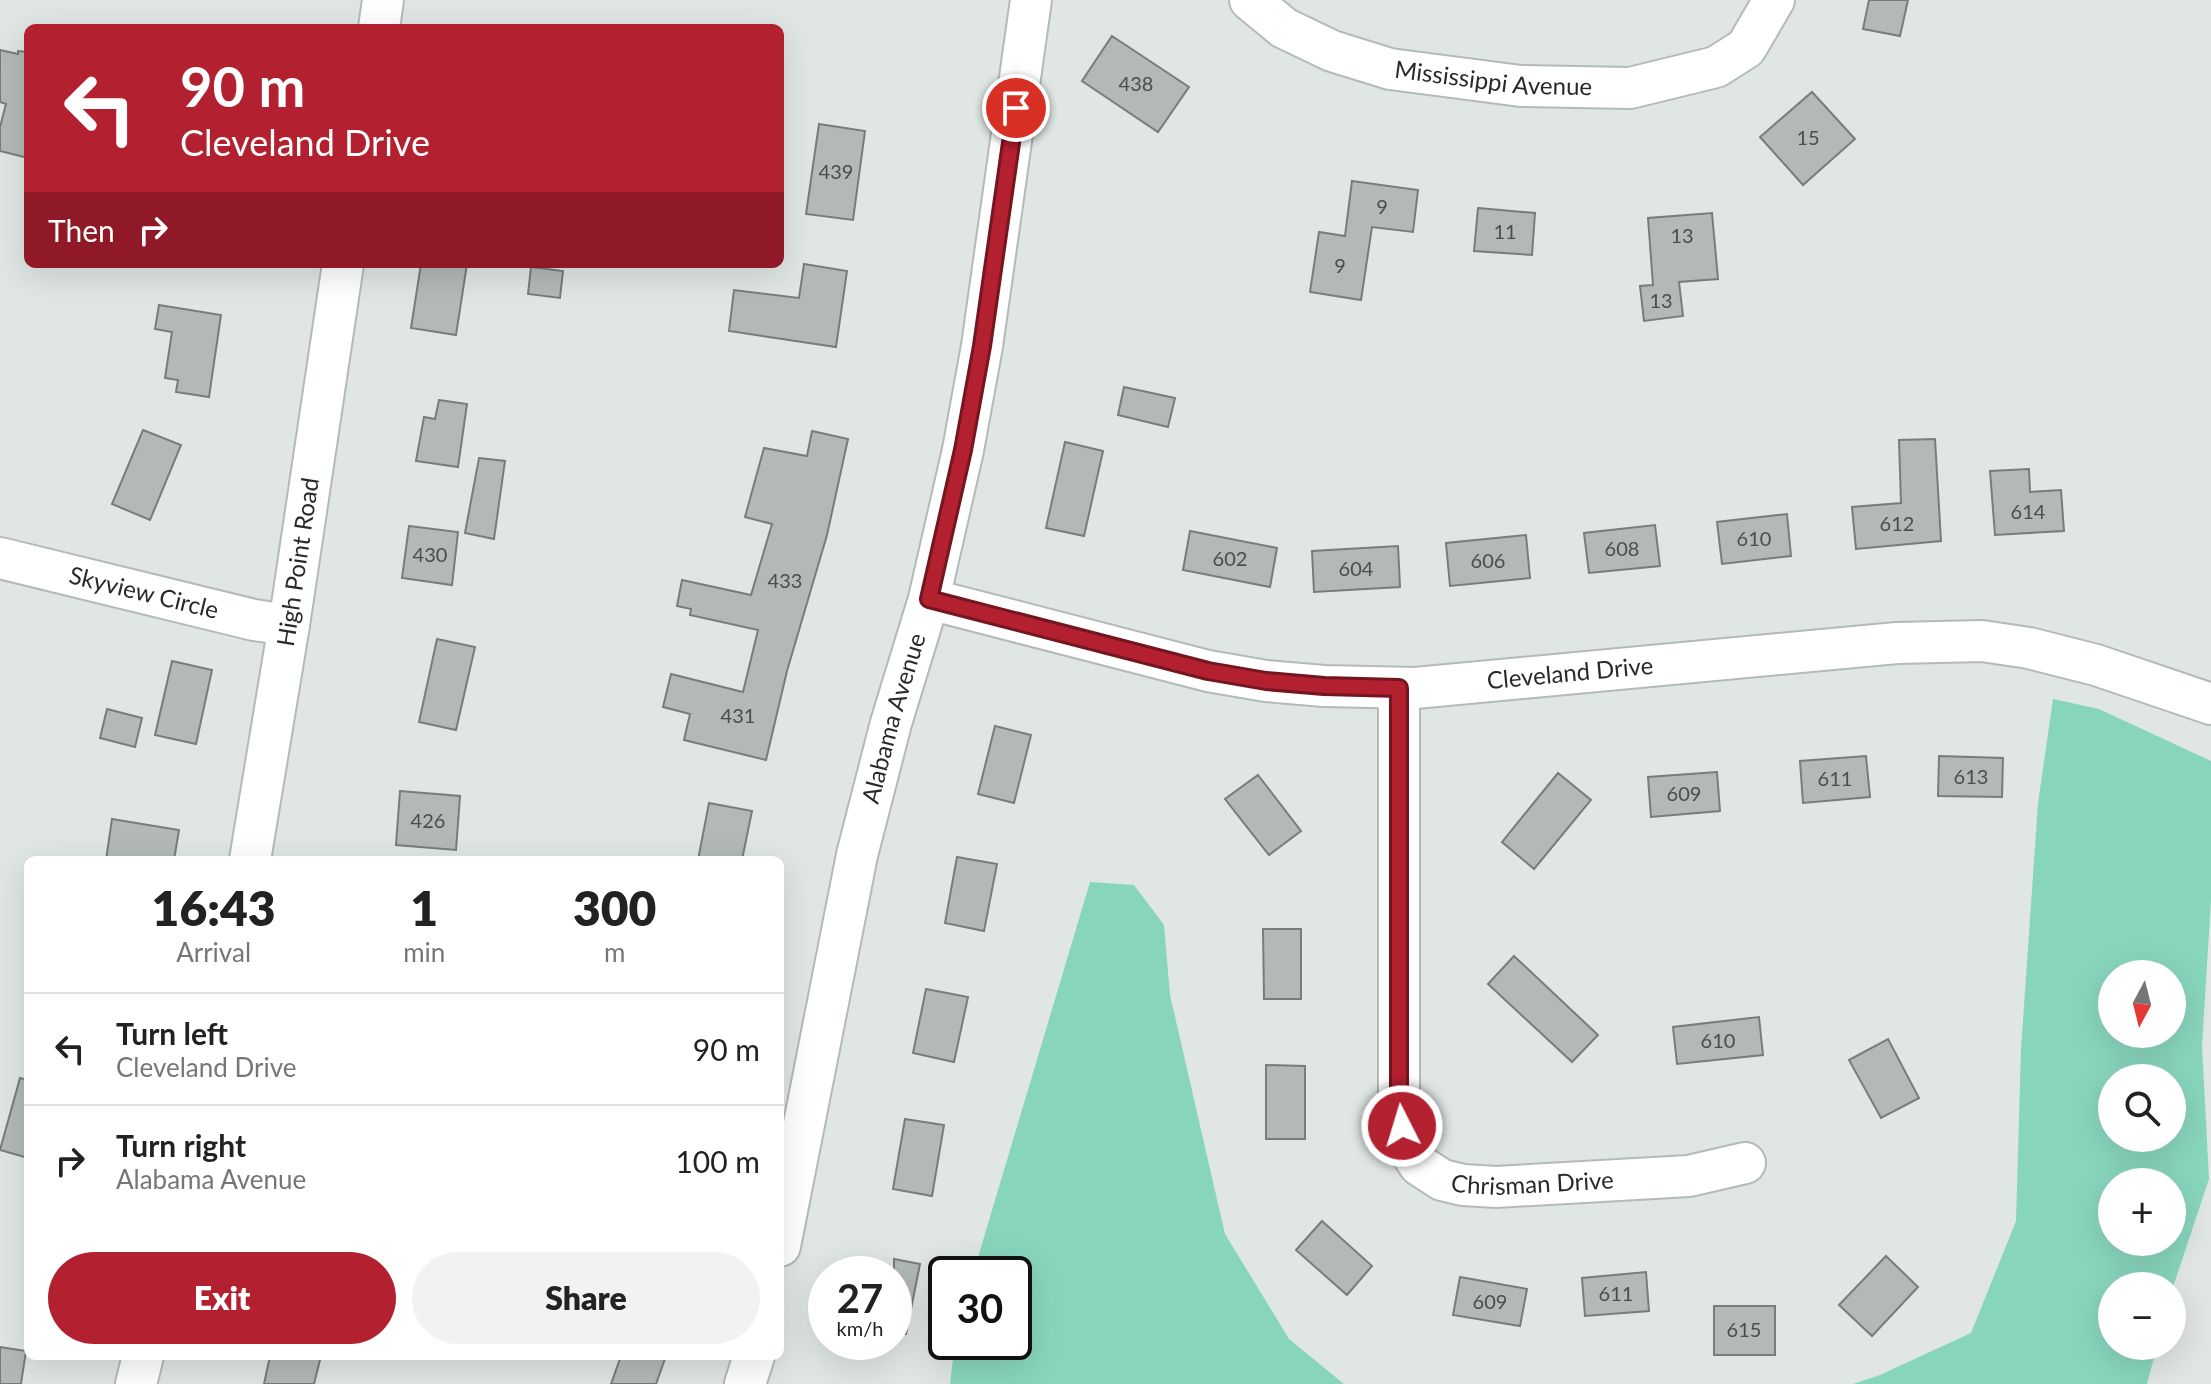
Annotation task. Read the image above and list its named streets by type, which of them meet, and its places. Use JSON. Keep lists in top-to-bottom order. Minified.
{"streets":{"street":["Mississippi Avenue","High Point Road","Skyview Circle","Cleveland Drive","Alabama Avenue","Chrisman Drive"]},"crossings":[["High Point Road","Skyview Circle"],["Cleveland Drive","Alabama Avenue"],["Cleveland Drive","Chrisman Drive"]],"house_numbers":["438","15","439","9","11","13","9","13","614","612","610","608","430","602","606","604","433","431","613","611","609","426","610","611","609","615"],"north":"bottom","page":{"turn":["90 m","Cleveland Drive"],"then":"Then","eta":["16:43","Arrival","1","min","300","m"],"map_buttons":["+","−"],"list":[{"name":"Turn left","note":"Cleveland Drive","value":"90 m"},{"name":"Turn right","note":"Alabama Avenue","value":"100 m"}],"buttons":["Exit","Share"],"speed":"27 km/h","limit":"30"}}
